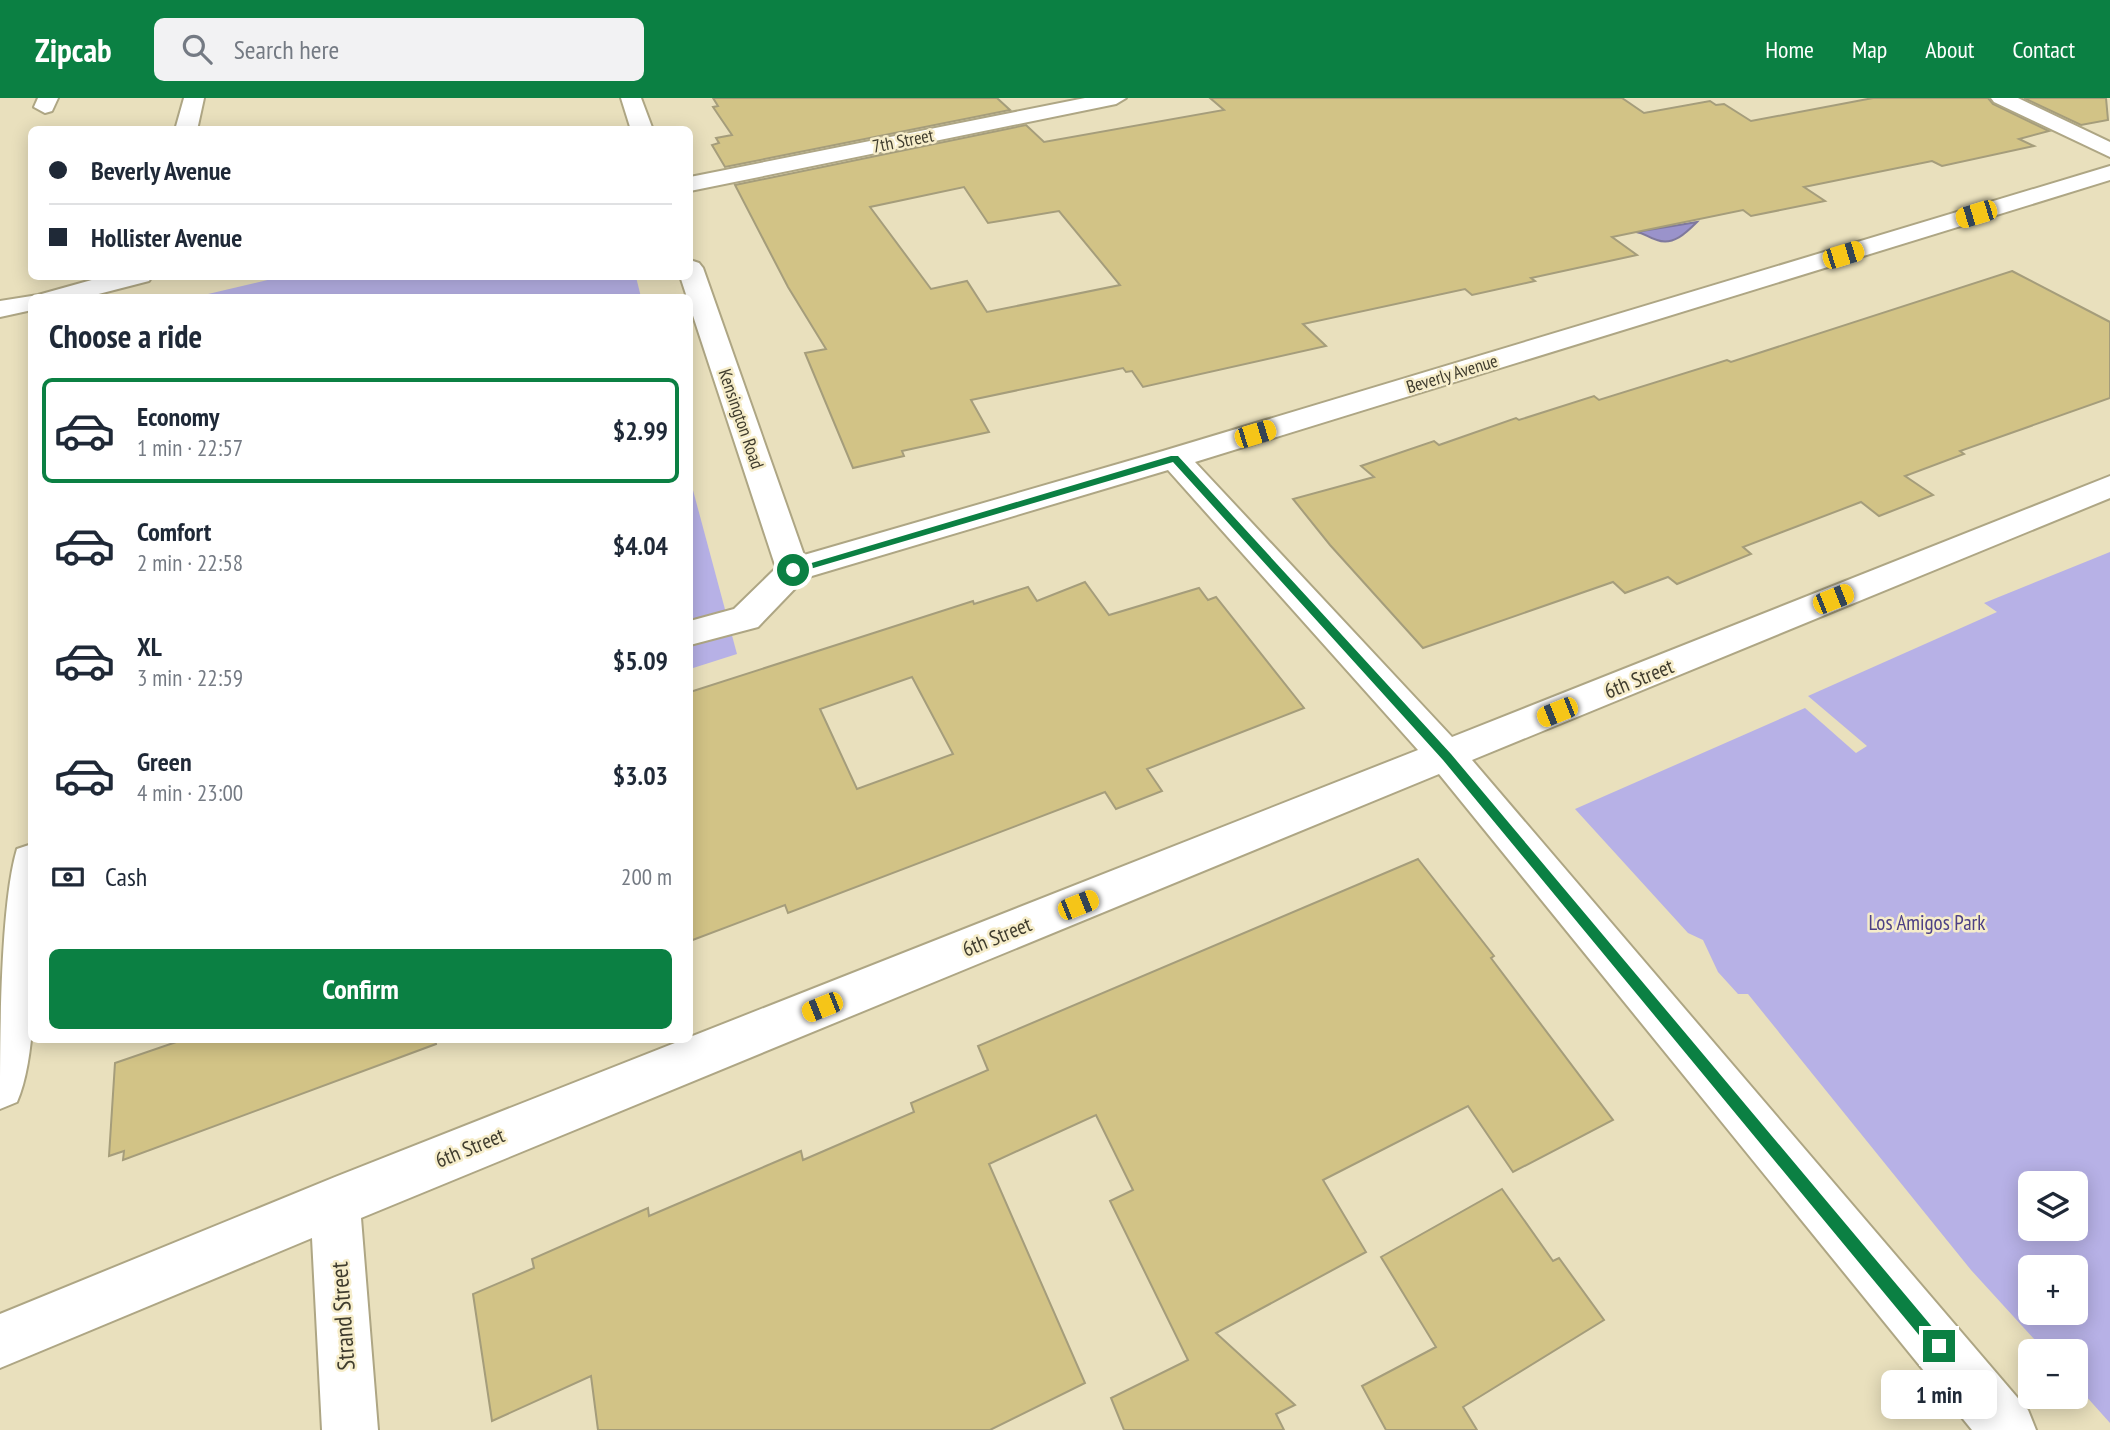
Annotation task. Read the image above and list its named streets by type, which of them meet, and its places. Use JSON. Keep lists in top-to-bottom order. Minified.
{"streets":{"street":["7th Street","Beverly Avenue","Kensington Road","6th Street","Strand Street"]},"crossings":[["Beverly Avenue","Kensington Road"],["6th Street","Strand Street"]],"parks":["Los Amigos Park"],"page":{"header":"Zipcab","search":"Search here","nav":["Home","Map","About","Contact"],"banner":["Beverly Avenue","Hollister Avenue"],"heading":"Choose a ride","list":[{"name":"Economy","note":"1 min · 22:57","value":"$2.99"},{"name":"Comfort","note":"2 min · 22:58","value":"$4.04"},{"name":"XL","note":"3 min · 22:59","value":"$5.09"},{"name":"Green","note":"4 min · 23:00","value":"$3.03"}],"pay":["Cash","200 m"],"buttons":"Confirm","map_buttons":["+","−"],"bubble":"1 min"}}
